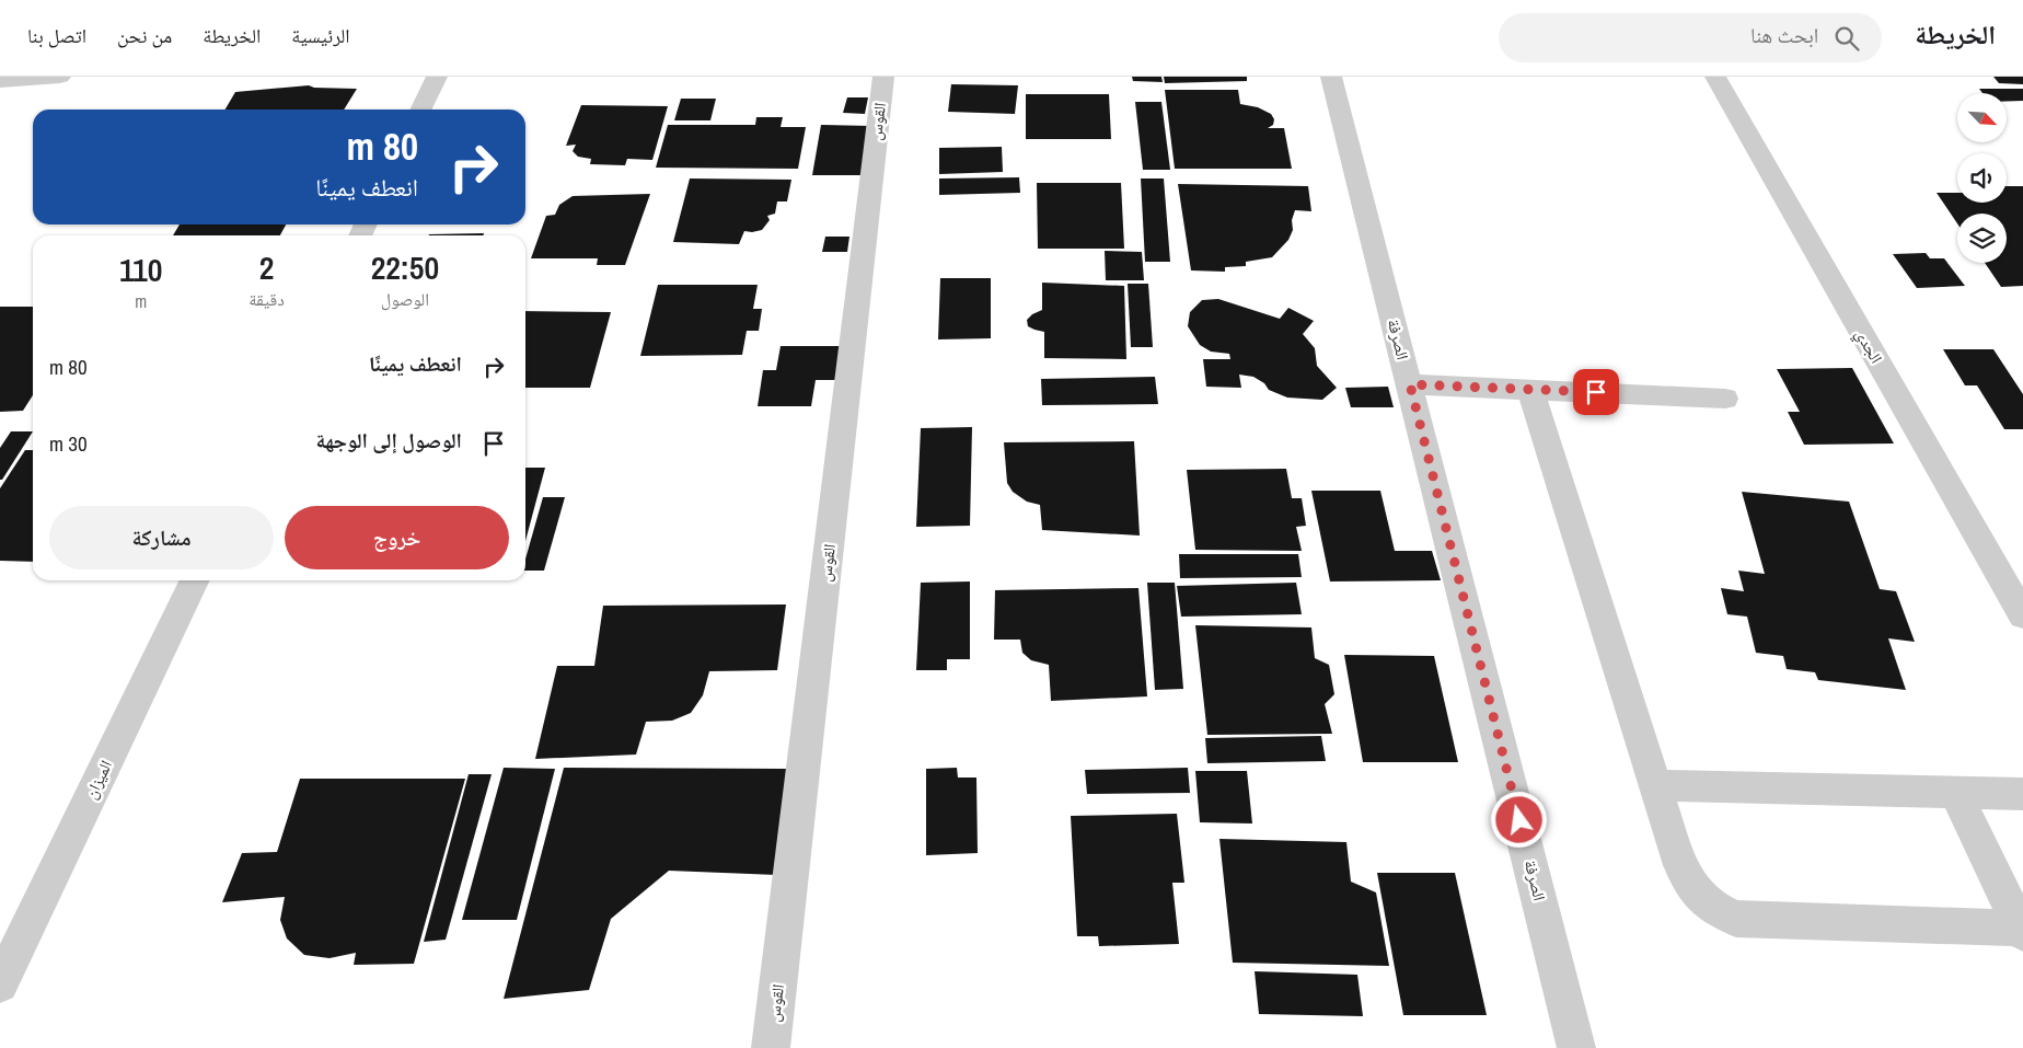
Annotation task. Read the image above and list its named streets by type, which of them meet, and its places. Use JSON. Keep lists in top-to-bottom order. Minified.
{"streets":{"street":["القوس","الصرفة","الجدي","الميزان"]},"north":"bottom right","page":{"header":"الخريطة","search":"ابحث هنا","nav":["الرئيسية","الخريطة","من نحن","اتصل بنا"],"turn":["80 m","انعطف يمينًا"],"eta":["22:50","الوصول","2","دقيقة","110","m"],"list":[{"name":"انعطف يمينًا","value":"80 m"},{"name":"الوصول إلى الوجهة","value":"30 m"}],"buttons":["خروج","مشاركة"]}}
